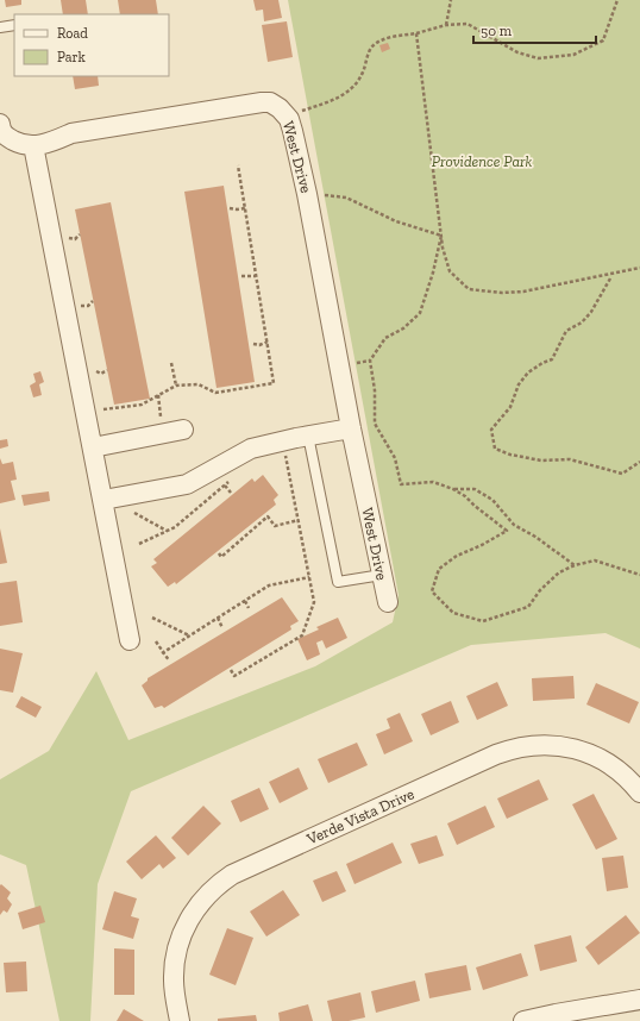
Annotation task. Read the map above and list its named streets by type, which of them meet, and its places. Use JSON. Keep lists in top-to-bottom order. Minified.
{"streets":{"street":["West Drive","Verde Vista Drive"]},"parks":["Providence Park"],"legend":["Road","Park"],"scale_bar":"50 m"}
